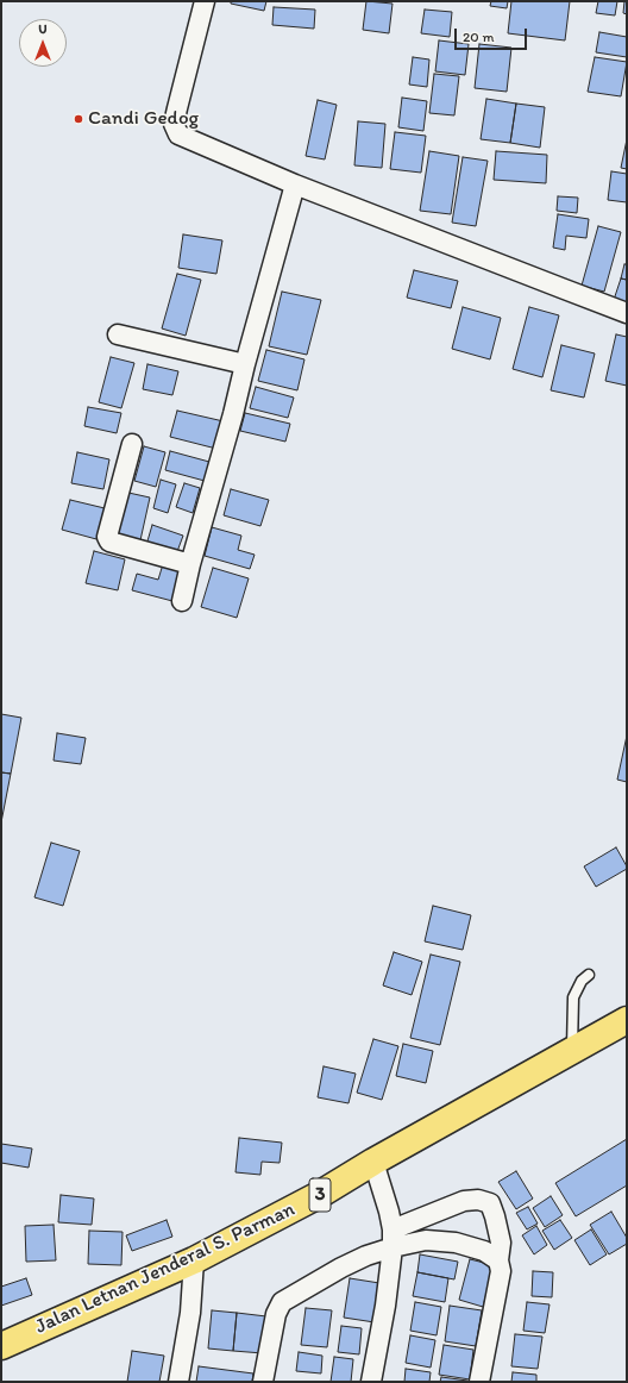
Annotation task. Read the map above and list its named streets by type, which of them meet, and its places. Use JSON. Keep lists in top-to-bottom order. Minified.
{"streets":{"highway":["3","Jalan Letnan Jenderal S. Parman"]},"places":["Candi Gedog"],"scale_bar":"20 m","north":"top"}
